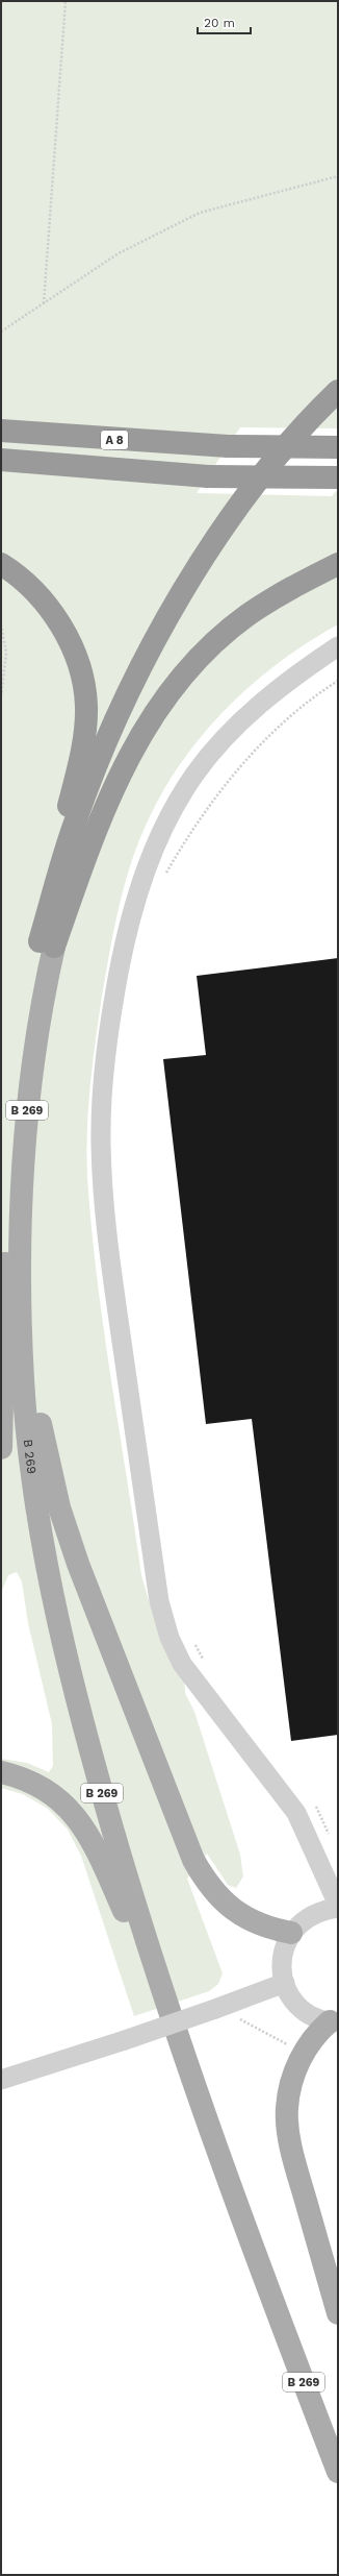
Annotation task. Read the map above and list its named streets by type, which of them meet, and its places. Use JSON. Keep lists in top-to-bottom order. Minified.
{"streets":{"highway":["A 8"],"main road":["B 269"]},"scale_bar":"20 m"}
